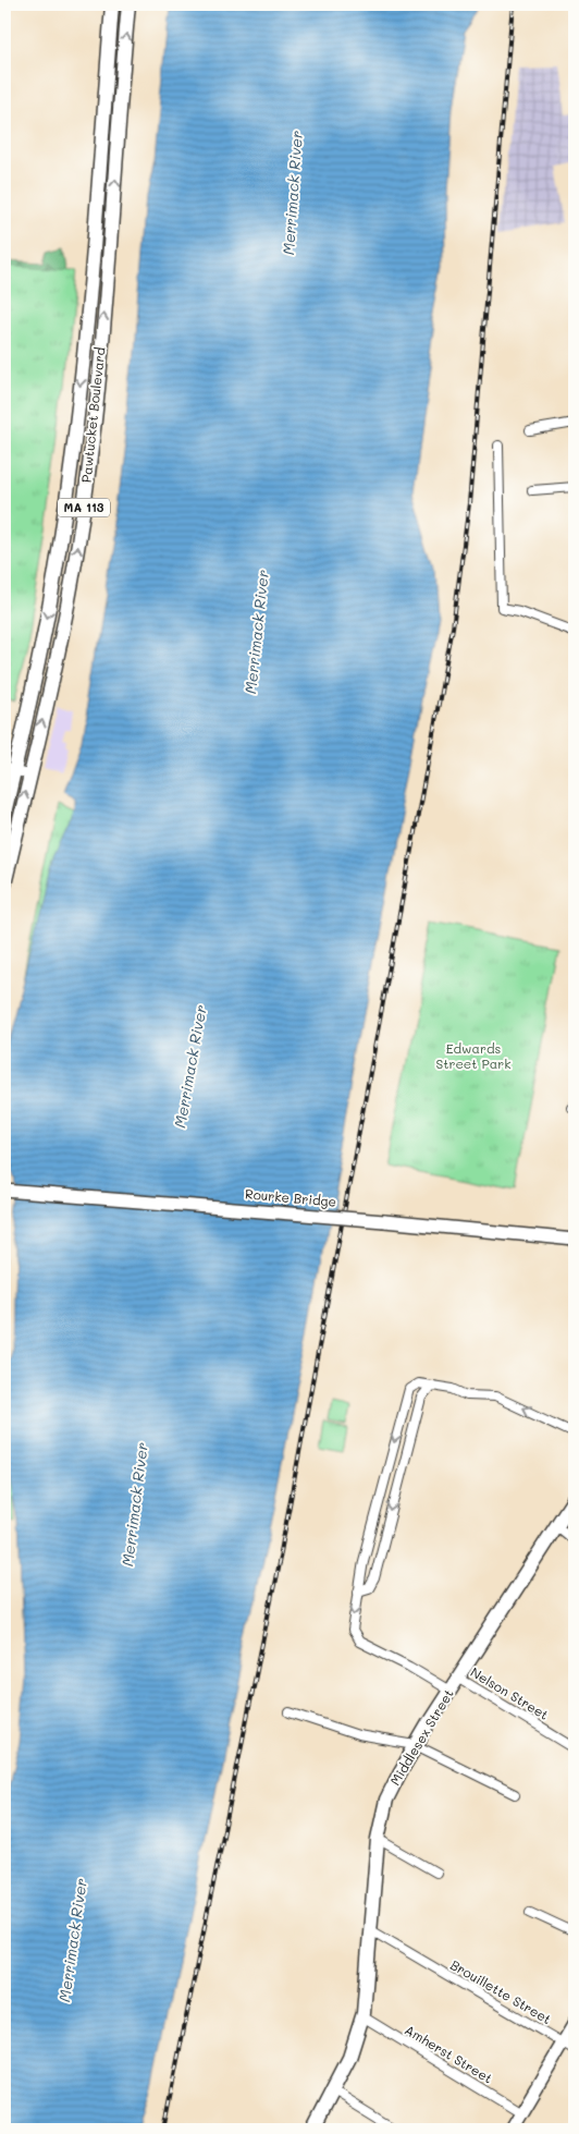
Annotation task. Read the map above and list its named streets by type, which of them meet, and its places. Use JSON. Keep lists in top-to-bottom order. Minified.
{"streets":{"main road":["Pawtucket Boulevard","MA 113","Rourke Bridge","Middlesex Street"],"street":["Nelson Street","Brouillette Street","Amherst Street"]},"crossings":[["Nelson Street","Middlesex Street"],["Middlesex Street","Brouillette Street"],["Middlesex Street","Amherst Street"]],"water":["Merrimack River"],"parks":["Edwards Street Park"]}
